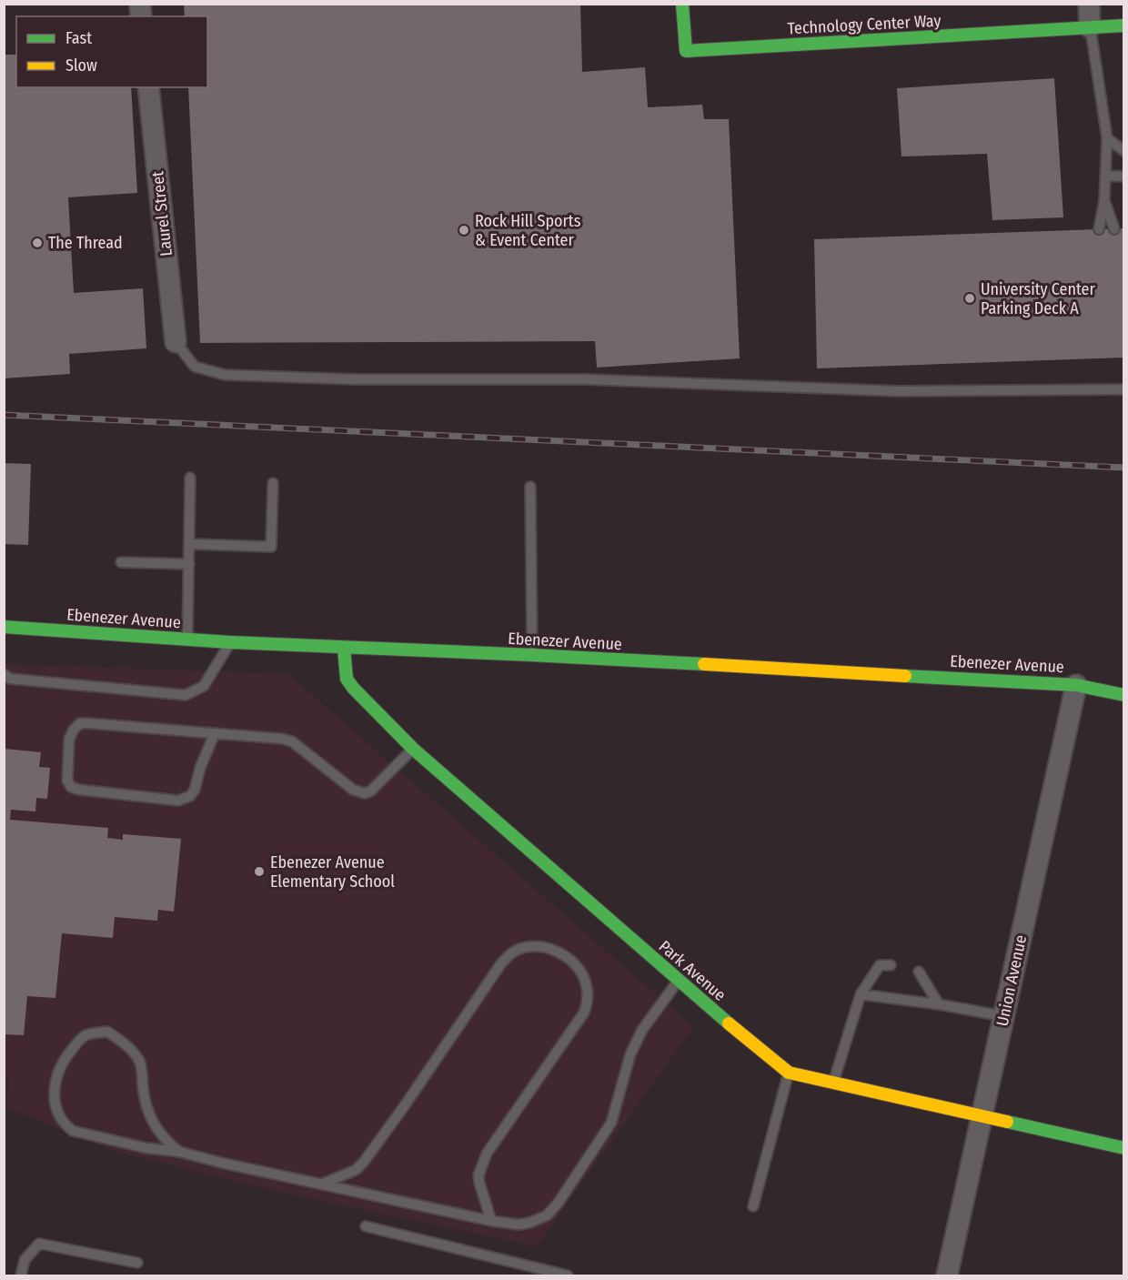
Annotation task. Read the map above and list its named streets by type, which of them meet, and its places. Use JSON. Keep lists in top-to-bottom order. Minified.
{"streets":{"street":["Technology Center Way","Laurel Street","Ebenezer Avenue","Park Avenue","Union Avenue"]},"crossings":[["Ebenezer Avenue","Park Avenue"],["Ebenezer Avenue","Union Avenue"],["Park Avenue","Union Avenue"]],"places":["Rock Hill Sports & Event Center","The Thread","University Center Parking Deck A","Ebenezer Avenue Elementary School"],"legend":["Fast","Slow"]}
